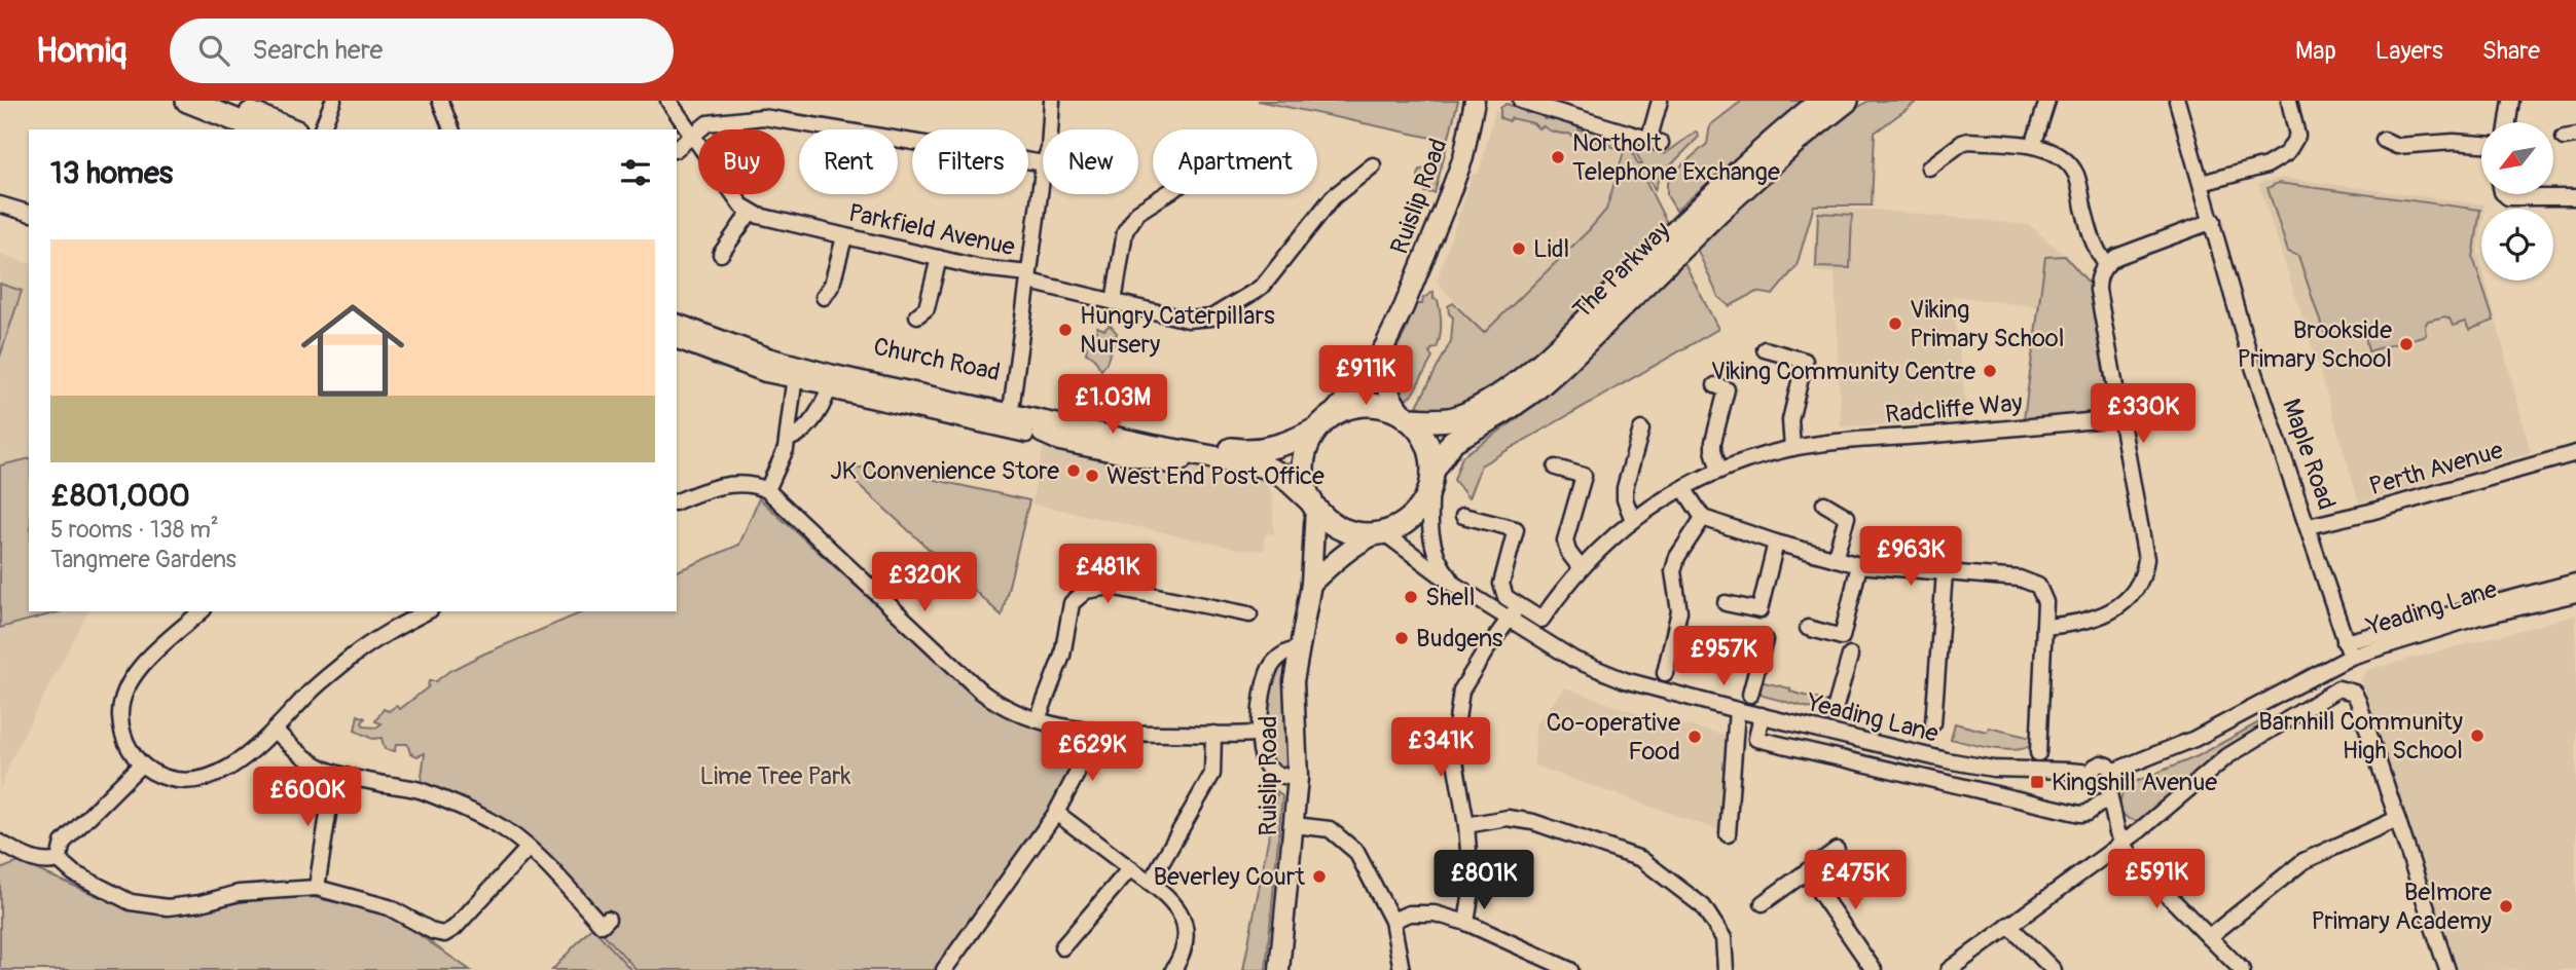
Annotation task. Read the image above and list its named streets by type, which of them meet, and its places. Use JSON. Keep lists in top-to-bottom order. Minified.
{"streets":{"highway":["The Parkway","Church Road"],"main road":["Ruislip Road"],"street":["Parkfield Avenue","Radcliffe Way","Maple Road","Perth Avenue","Yeading Lane"]},"crossings":[["Ruislip Road","The Parkway"],["Ruislip Road","Church Road"],["Ruislip Road","Yeading Lane"],["The Parkway","Church Road"],["The Parkway","Yeading Lane"],["Church Road","Yeading Lane"],["Maple Road","Perth Avenue"],["Maple Road","Yeading Lane"]],"parks":["Lime Tree Park"],"places":{"other":["Northolt Telephone Exchange","Lidl","Viking Primary School","Hungry Caterpillars Nursery","Brookside Primary School","Viking Community Centre","JK Convenience Store","West End Post Office","Shell","Budgens","Barnhill Community High School","Co-operative Food","Beverley Court","Belmore Primary Academy"],"transit":["Kingshill Avenue"]},"north":"bottom left","page":{"header":"Homiq","search":"Search here","nav":["Map","Layers","Share"],"chip":["Buy","Rent","Filters","New","Apartment"],"heading":"13 homes","list":[{"name":"£801,000","note":"5 rooms · 138 m² · Tangmere Gardens"}],"price":["£911K","£1.03M","£330K","£963K","£481K","£320K","£957K","£341K","£629K","£600K","£591K","£801K","£475K"]}}
